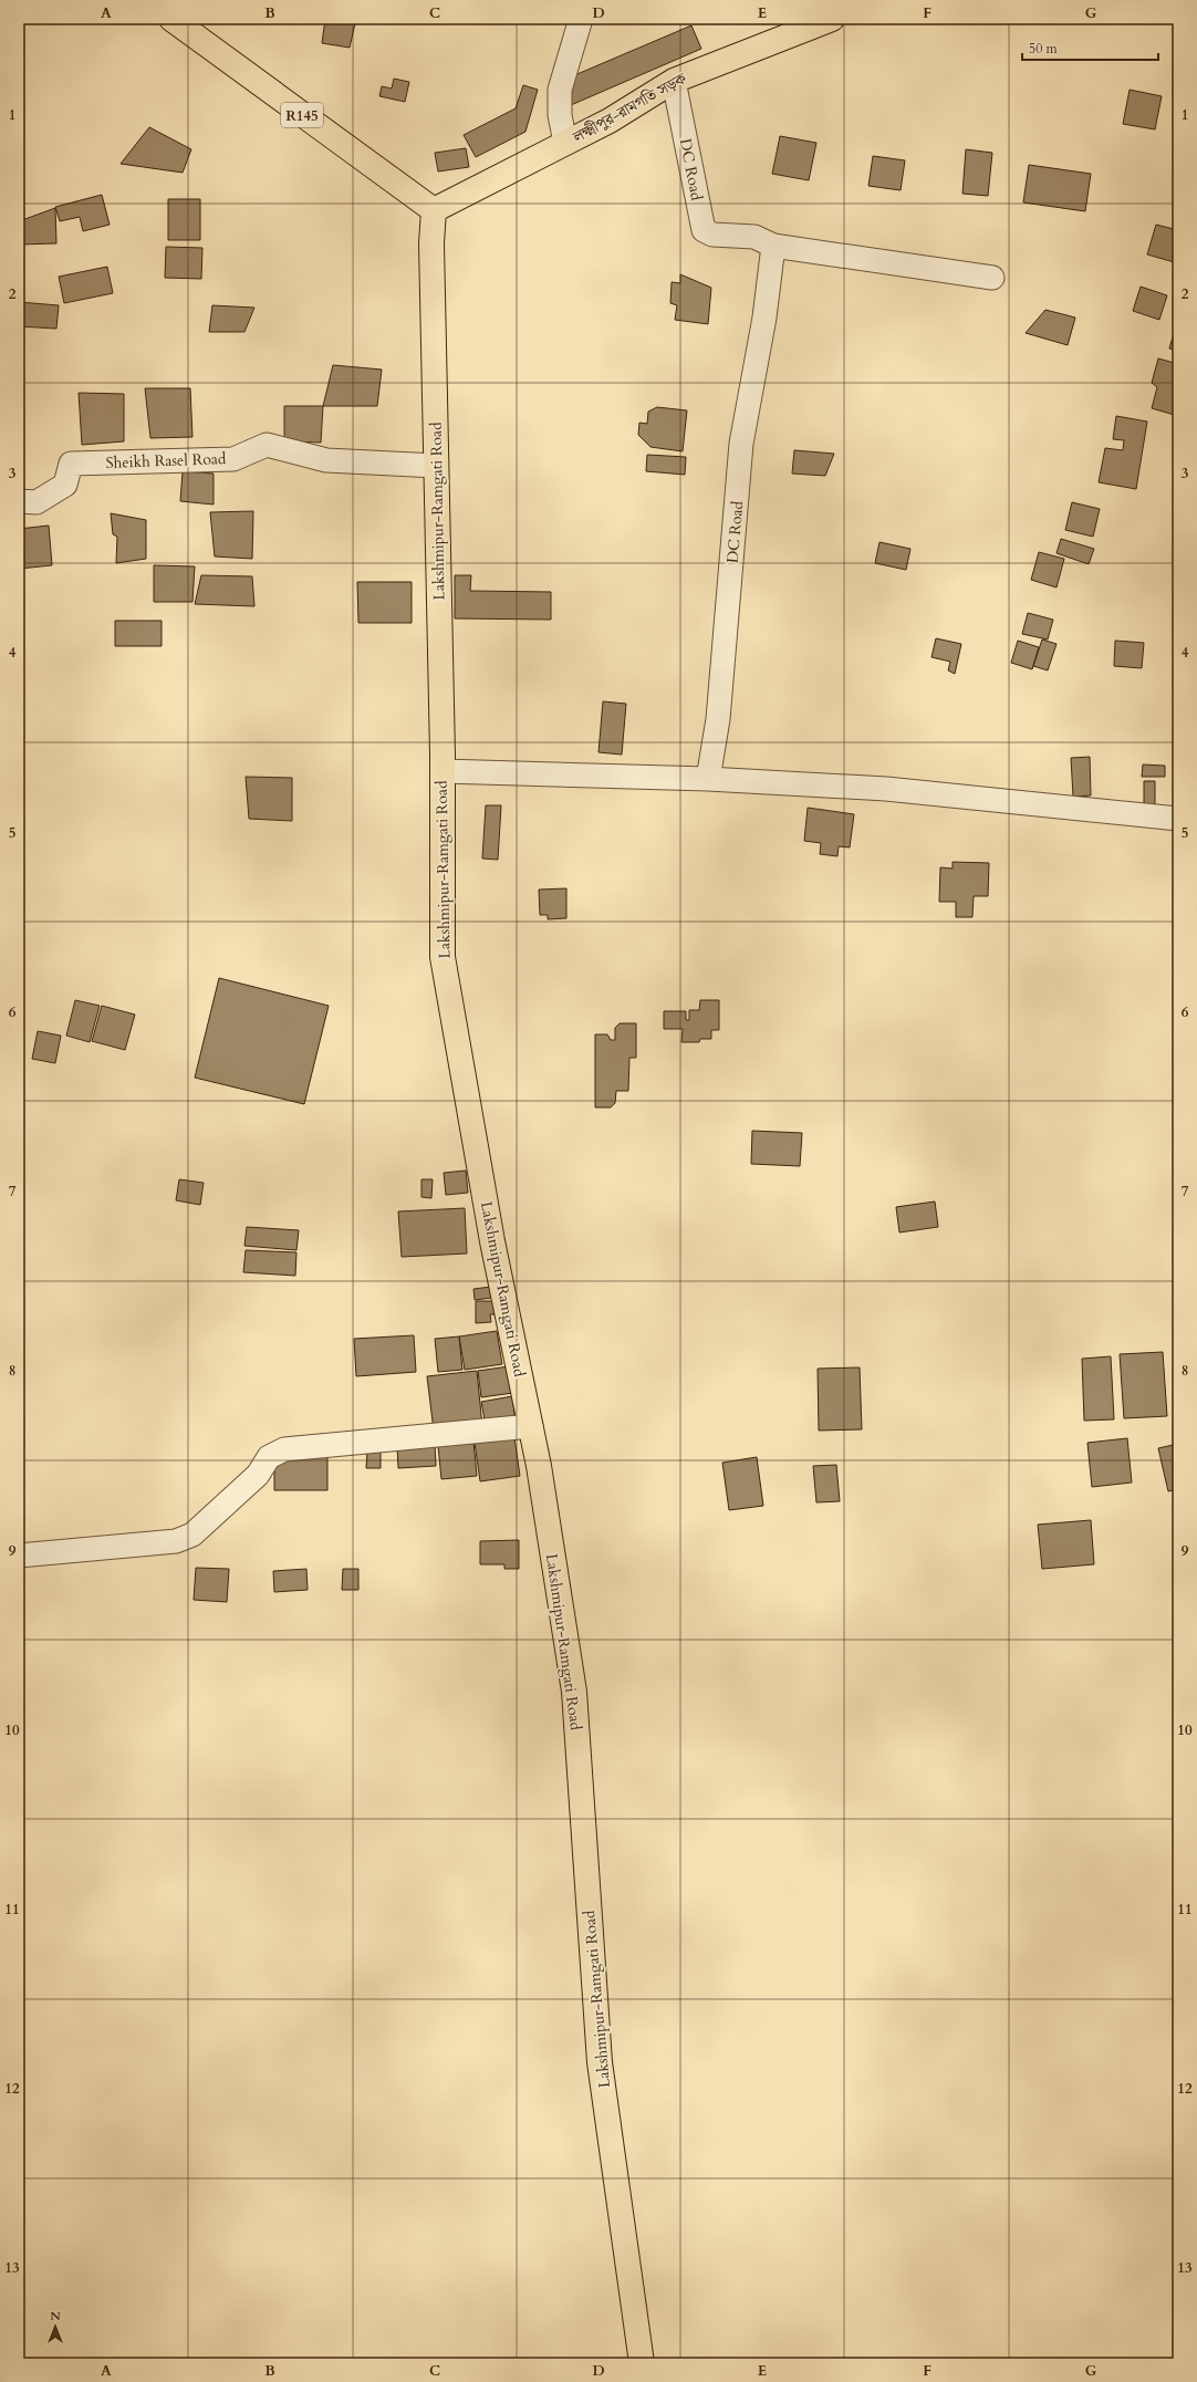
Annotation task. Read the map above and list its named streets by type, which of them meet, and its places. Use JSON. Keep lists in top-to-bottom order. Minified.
{"streets":{"main road":["লক্ষ্মীপুর-রামগতি সড়ক","R145","Lakshmipur-Ramgati Road"],"street":["DC Road","Sheikh Rasel Road"]},"crossings":[["লক্ষ্মীপুর-রামগতি সড়ক","R145"],["লক্ষ্মীপুর-রামগতি সড়ক","DC Road"],["লক্ষ্মীপুর-রামগতি সড়ক","Lakshmipur-Ramgati Road"],["R145","Lakshmipur-Ramgati Road"],["Sheikh Rasel Road","Lakshmipur-Ramgati Road"]],"scale_bar":"50 m","north":"top","grid":{"columns":["A","B","C","D","E","F","G"],"rows":["1","2","3","4","5","6","7","8","9","10","11","12","13"]}}
